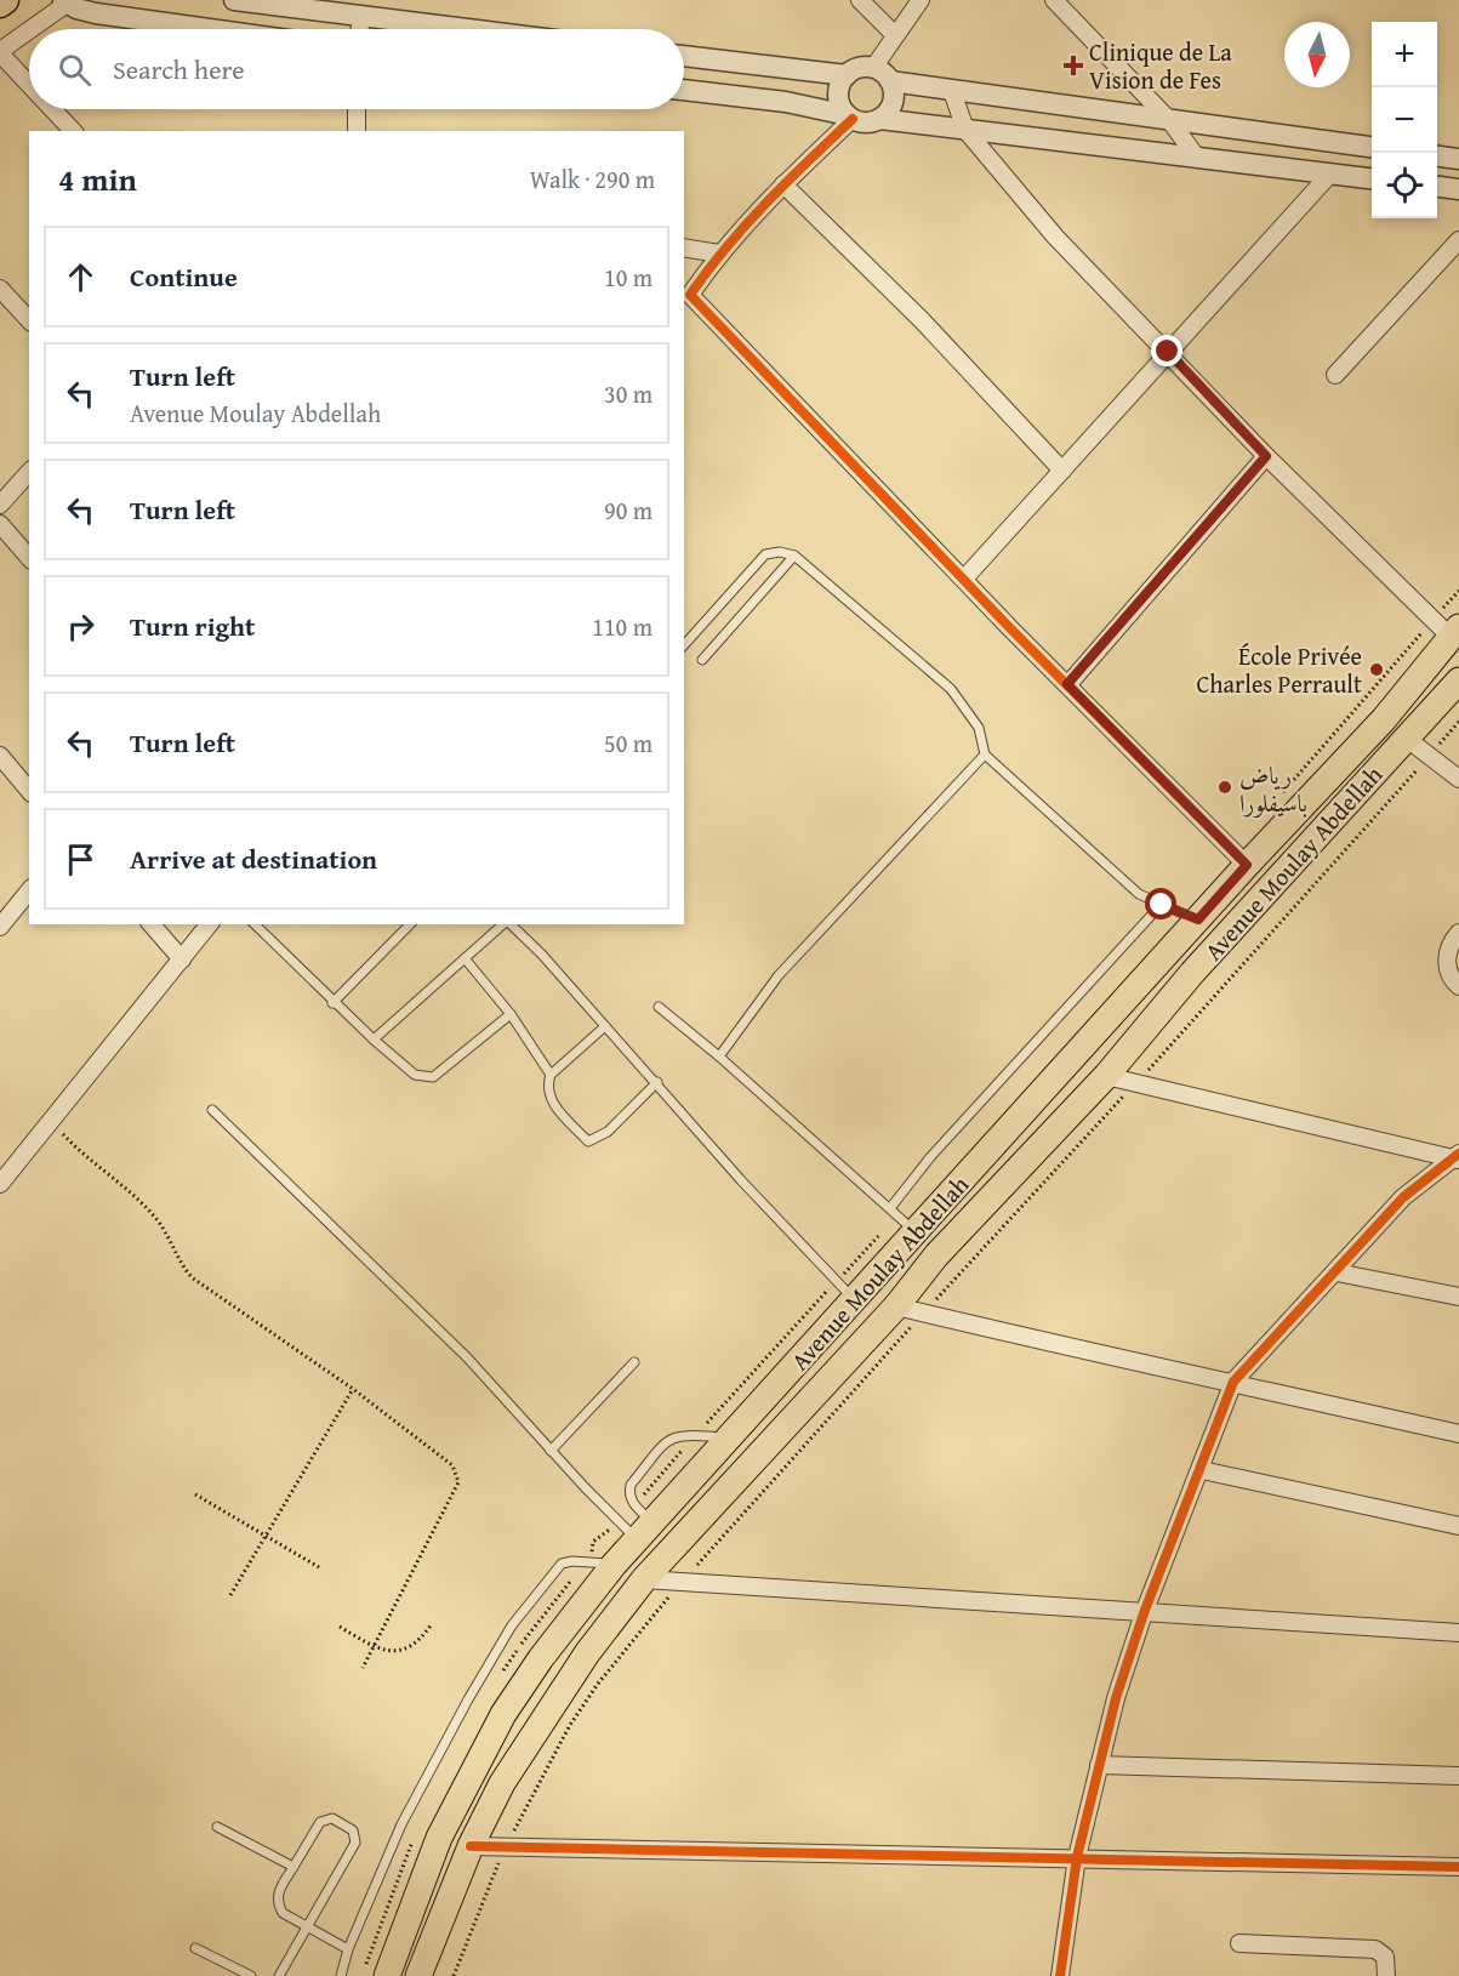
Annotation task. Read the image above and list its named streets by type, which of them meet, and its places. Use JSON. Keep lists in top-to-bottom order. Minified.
{"streets":{"main road":["Avenue Moulay Abdellah"]},"places":{"health":["Clinique de La Vision de Fes"],"other":["École Privée Charles Perrault","رياض باسيفلورا"]},"north":"bottom","page":{"map_buttons":["+","−"],"search":"Search here","heading":["4 min","Walk · 290 m"],"list":[["Continue","10 m"],["Turn left","Avenue Moulay Abdellah","30 m"],["Turn left","90 m"],["Turn right","110 m"],["Turn left","50 m"],"Arrive at destination"]}}
